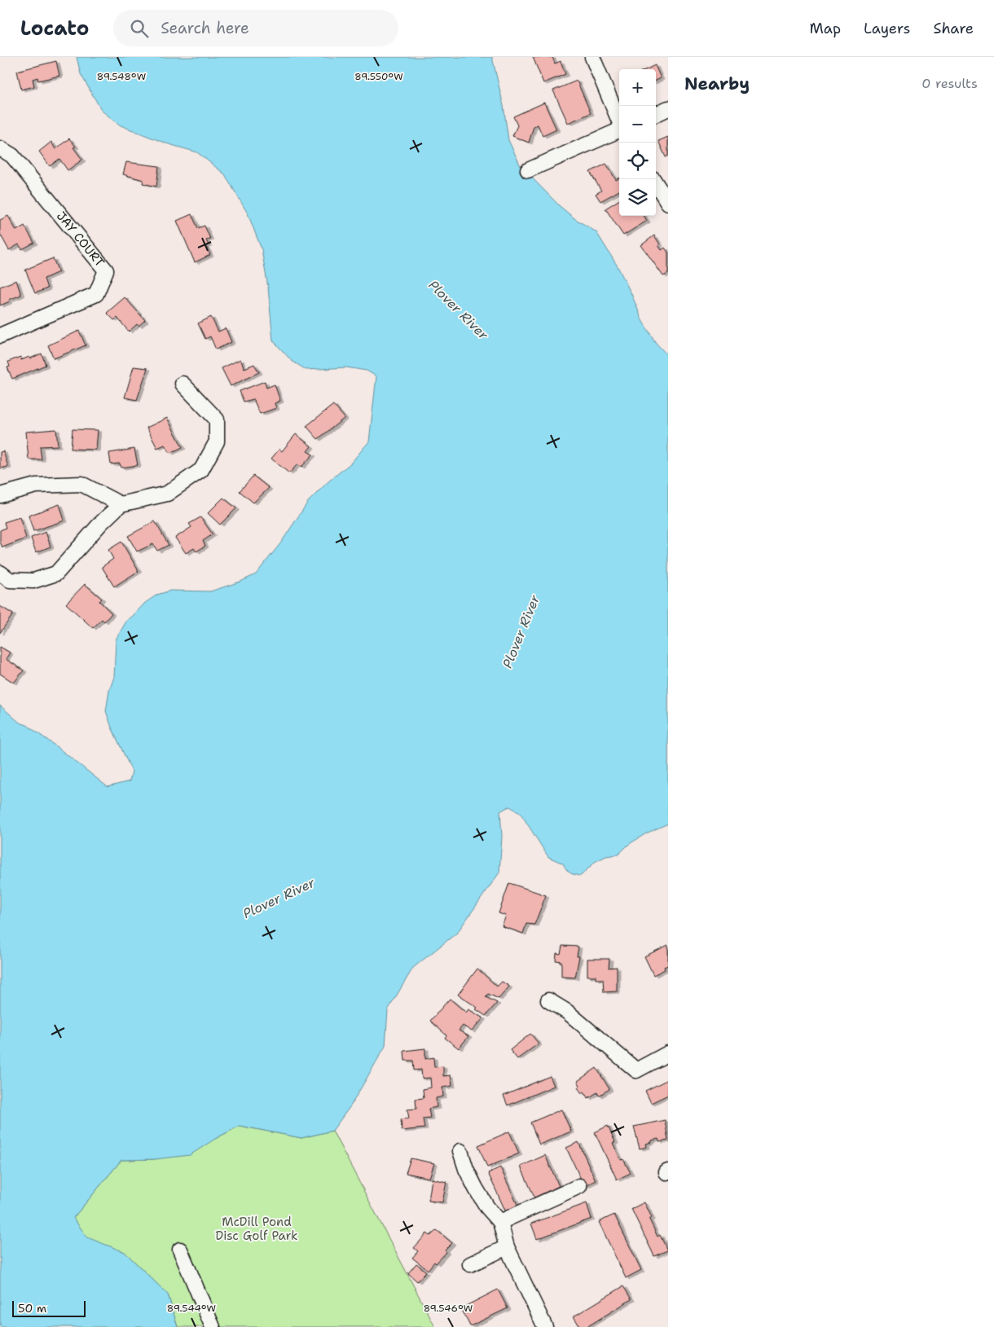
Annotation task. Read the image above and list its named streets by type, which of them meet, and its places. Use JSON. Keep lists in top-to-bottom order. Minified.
{"streets":{"street":["JAY COURT"]},"water":["Plover River"],"parks":["McDill Pond Disc Golf Park"],"scale_bar":"50 m","page":{"header":"Locato","search":"Search here","nav":["Map","Layers","Share"],"heading":["Nearby","0 results"],"map_buttons":["+","−"],"scale":"50 m"},"coordinates":["89.548°W","89.550°W","89.544°W","89.546°W"]}
